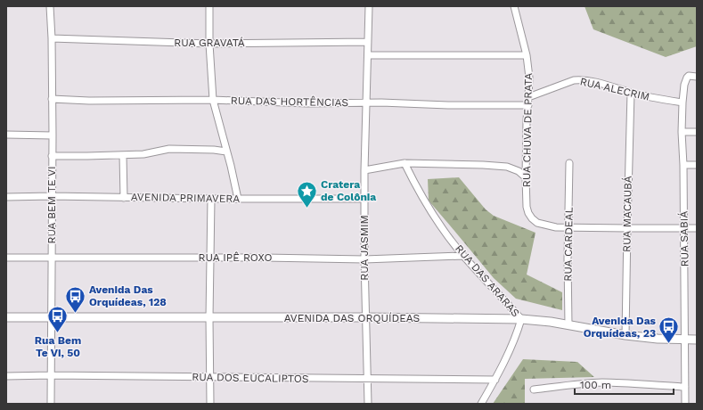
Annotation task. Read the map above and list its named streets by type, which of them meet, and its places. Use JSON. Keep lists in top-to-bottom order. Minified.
{"streets":{"street":["RUA GRAVATÁ","RUA ALECRIM","RUA DAS HORTÊNCIAS","RUA CHUVA DE PRATA","AVENIDA PRIMAVERA","RUA BEM TE VI","RUA MACAUBÁ","RUA SABIÁ","RUA CARDEAL","RUA JASMIM","RUA IPÊ ROXO","RUA DAS ARARAS","AVENIDA DAS ORQUÍDEAS","RUA DOS EUCALIPTOS"]},"crossings":[["RUA GRAVATÁ","RUA BEM TE VI"],["RUA GRAVATÁ","RUA JASMIM"],["RUA ALECRIM","RUA CHUVA DE PRATA"],["RUA ALECRIM","RUA MACAUBÁ"],["RUA ALECRIM","RUA SABIÁ"],["RUA DAS HORTÊNCIAS","RUA CHUVA DE PRATA"],["RUA DAS HORTÊNCIAS","RUA BEM TE VI"],["RUA DAS HORTÊNCIAS","RUA JASMIM"],["RUA CHUVA DE PRATA","RUA CARDEAL"],["AVENIDA PRIMAVERA","RUA BEM TE VI"],["AVENIDA PRIMAVERA","RUA JASMIM"],["RUA BEM TE VI","RUA IPÊ ROXO"],["RUA BEM TE VI","AVENIDA DAS ORQUÍDEAS"],["RUA BEM TE VI","RUA DOS EUCALIPTOS"],["RUA MACAUBÁ","AVENIDA DAS ORQUÍDEAS"],["RUA SABIÁ","AVENIDA DAS ORQUÍDEAS"],["RUA CARDEAL","AVENIDA DAS ORQUÍDEAS"],["RUA JASMIM","RUA IPÊ ROXO"],["RUA JASMIM","AVENIDA DAS ORQUÍDEAS"],["RUA JASMIM","RUA DOS EUCALIPTOS"],["RUA IPÊ ROXO","RUA DAS ARARAS"],["RUA DAS ARARAS","AVENIDA DAS ORQUÍDEAS"],["RUA DAS ARARAS","RUA DOS EUCALIPTOS"]],"places":{"place":["Cratera de Colônia"],"bus stop":["Avenida Das Orquídeas, 128","Rua Bem Te Vi, 50","Avenida Das Orquídeas, 23"]},"scale_bar":"100 m"}
